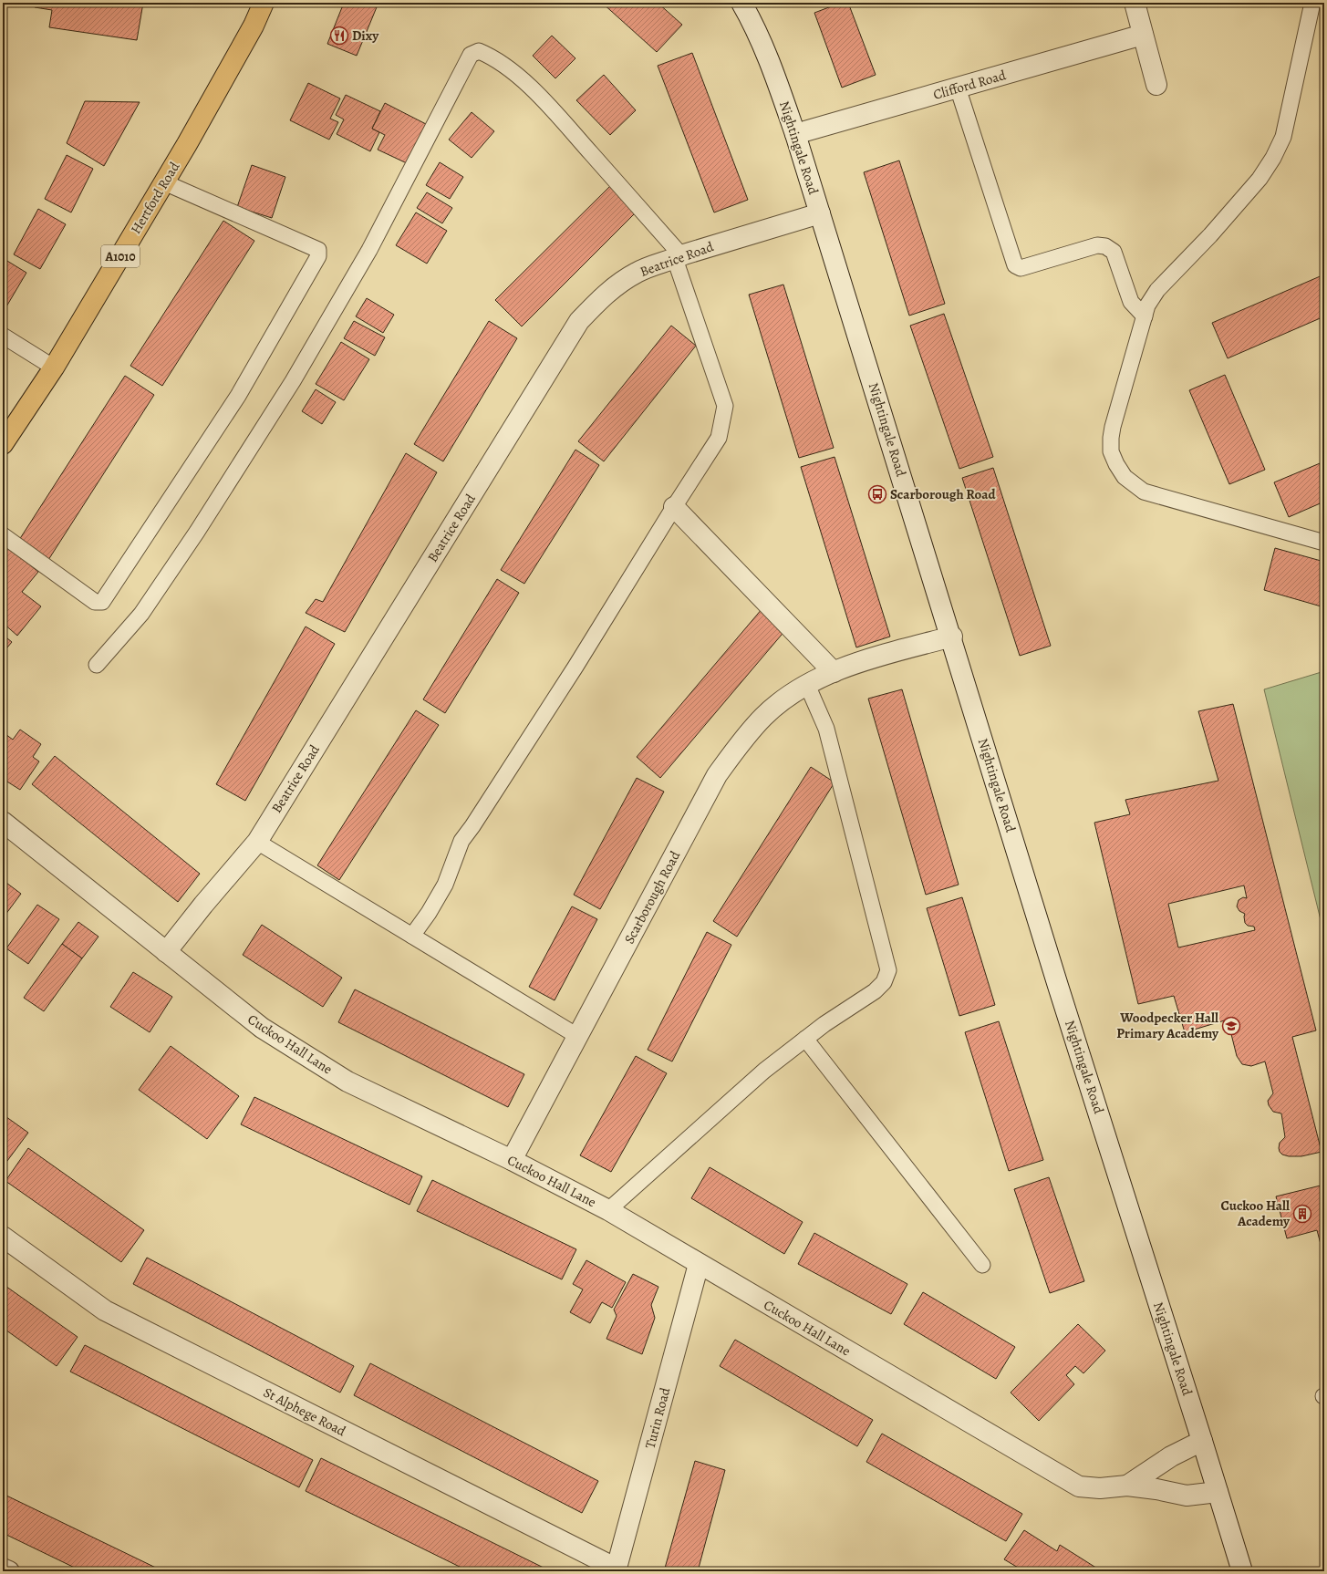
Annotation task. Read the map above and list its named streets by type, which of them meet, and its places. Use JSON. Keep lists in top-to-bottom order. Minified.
{"streets":{"main road":["Hertford Road","A1010"],"street":["Clifford Road","Nightingale Road","Beatrice Road","Scarborough Road","Cuckoo Hall Lane","St Alphege Road","Turin Road"]},"crossings":[["Clifford Road","Nightingale Road"],["Nightingale Road","Beatrice Road"],["Nightingale Road","Scarborough Road"],["Nightingale Road","Cuckoo Hall Lane"],["Beatrice Road","Cuckoo Hall Lane"],["Scarborough Road","Cuckoo Hall Lane"],["Cuckoo Hall Lane","Turin Road"],["St Alphege Road","Turin Road"]],"places":{"restaurant":["Dixy"],"bus stop":["Scarborough Road"],"school or university":["Woodpecker Hall Primary Academy"],"building":["Cuckoo Hall Academy"]}}
